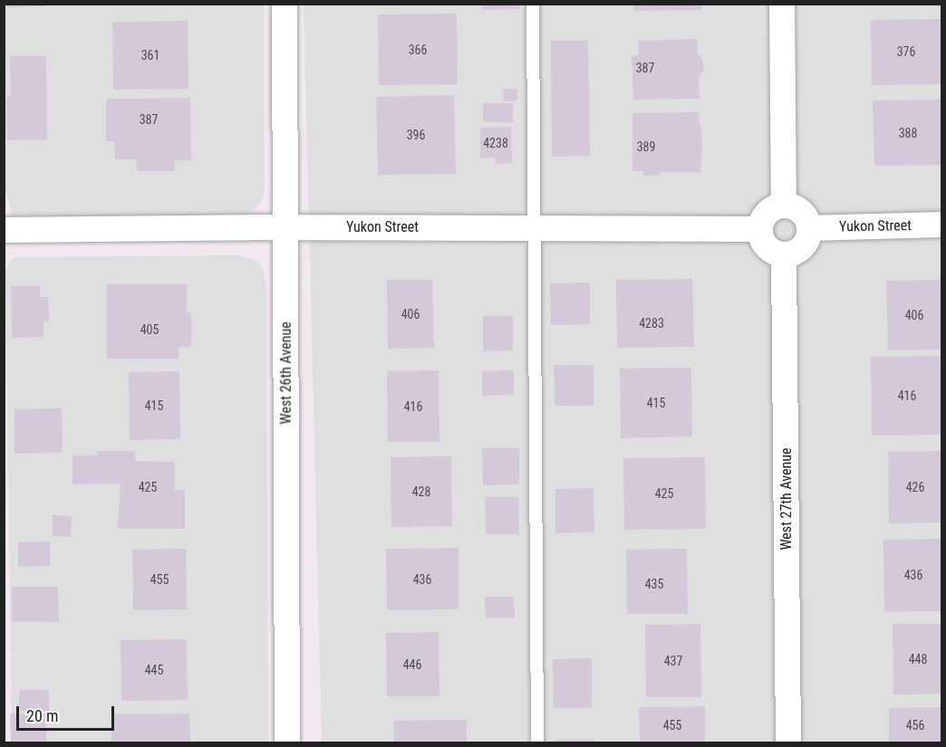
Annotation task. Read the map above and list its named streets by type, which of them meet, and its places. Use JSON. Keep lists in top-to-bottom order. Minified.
{"streets":{"street":["Yukon Street","West 26th Avenue","West 27th Avenue"]},"crossings":[["Yukon Street","West 26th Avenue"],["Yukon Street","West 27th Avenue"]],"house_numbers":["366","376","361","387","387","388","396","4238","389","406","406","4283","405","416","415","415","416","425","426","428","425","436","455","436","435","448","437","446","445","455","456"],"scale_bar":"20 m"}
